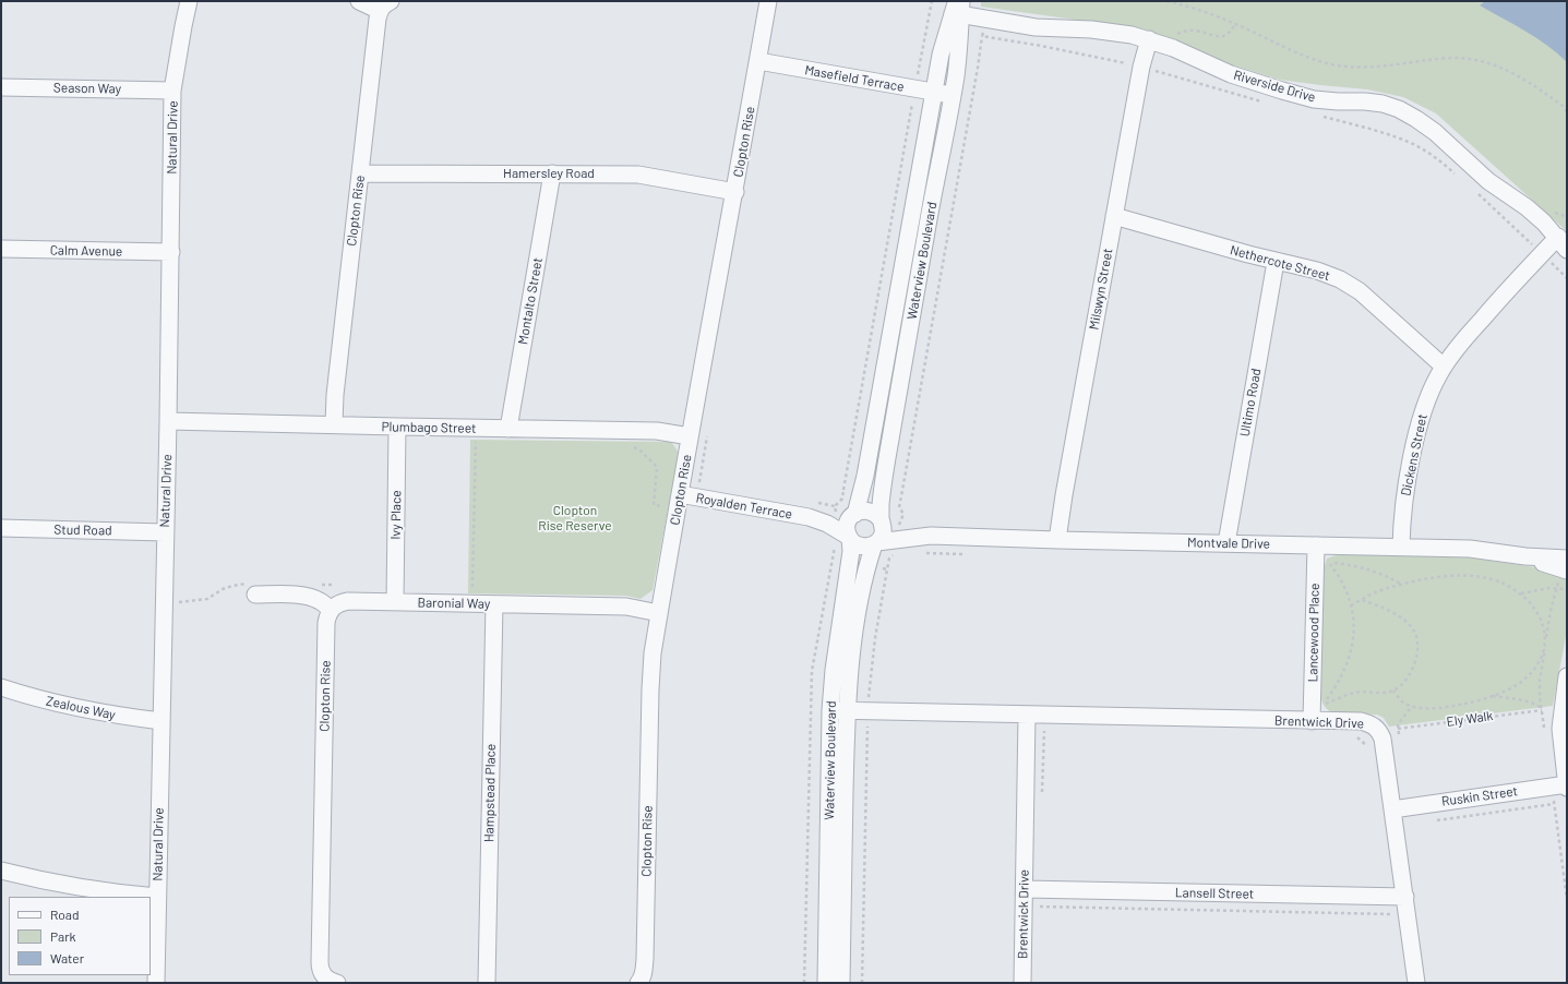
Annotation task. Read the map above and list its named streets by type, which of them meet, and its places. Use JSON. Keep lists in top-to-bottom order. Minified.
{"streets":{"street":["Masefield Terrace","Riverside Drive","Season Way","Natural Drive","Clopton Rise","Hamersley Road","Calm Avenue","Waterview Boulevard","Nethercote Street","Milswyn Street","Montalto Street","Ultimo Road","Plumbago Street","Dickens Street","Royalden Terrace","Ivy Place","Stud Road","Montvale Drive","Baronial Way","Lancewood Place","Zealous Way","Brentwick Drive","Hampstead Place","Ruskin Street","Lansell Street"],"path":["Ely Walk"]},"crossings":[["Masefield Terrace","Clopton Rise"],["Masefield Terrace","Waterview Boulevard"],["Riverside Drive","Waterview Boulevard"],["Riverside Drive","Nethercote Street"],["Riverside Drive","Milswyn Street"],["Riverside Drive","Dickens Street"],["Season Way","Natural Drive"],["Natural Drive","Calm Avenue"],["Natural Drive","Plumbago Street"],["Natural Drive","Stud Road"],["Natural Drive","Zealous Way"],["Clopton Rise","Hamersley Road"],["Clopton Rise","Plumbago Street"],["Clopton Rise","Royalden Terrace"],["Clopton Rise","Baronial Way"],["Hamersley Road","Montalto Street"],["Waterview Boulevard","Royalden Terrace"],["Waterview Boulevard","Montvale Drive"],["Waterview Boulevard","Brentwick Drive"],["Nethercote Street","Milswyn Street"],["Nethercote Street","Ultimo Road"],["Nethercote Street","Dickens Street"],["Milswyn Street","Montvale Drive"],["Montalto Street","Plumbago Street"],["Ultimo Road","Montvale Drive"],["Plumbago Street","Ivy Place"],["Dickens Street","Montvale Drive"],["Royalden Terrace","Montvale Drive"],["Ivy Place","Baronial Way"],["Montvale Drive","Lancewood Place"],["Baronial Way","Hampstead Place"],["Lancewood Place","Brentwick Drive"],["Brentwick Drive","Ruskin Street"],["Brentwick Drive","Lansell Street"]],"parks":["Clopton Rise Reserve"],"legend":["Road","Park","Water"]}
